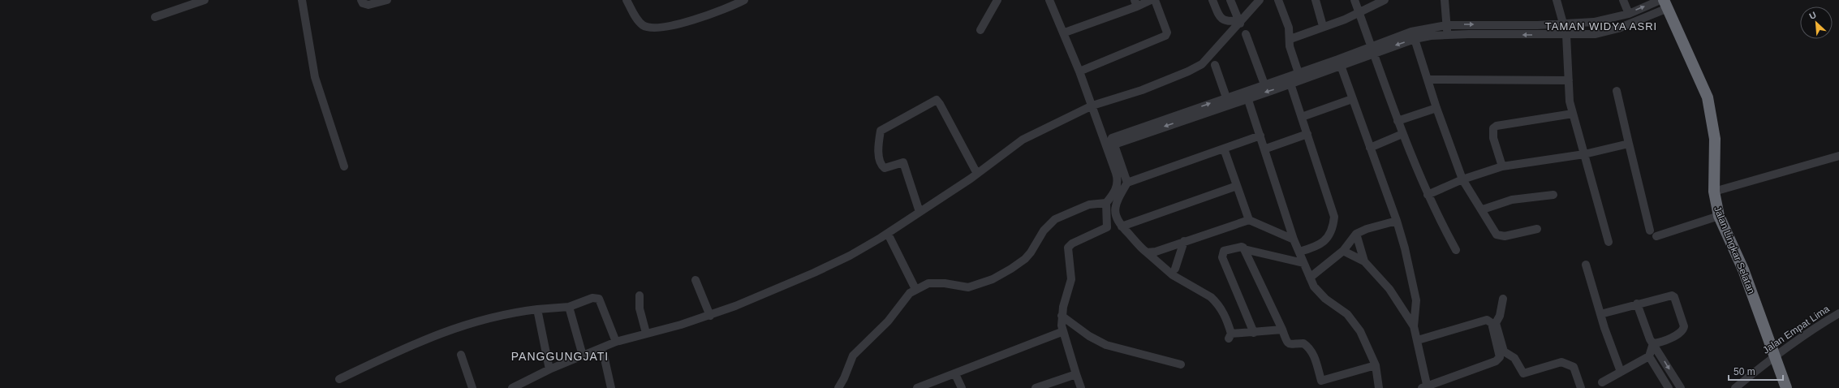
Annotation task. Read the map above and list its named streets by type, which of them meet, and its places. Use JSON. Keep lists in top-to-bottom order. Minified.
{"streets":{"highway":["Jalan Lingkar Selatan"],"street":["Jalan Empat Lima"]},"crossings":[["Jalan Lingkar Selatan","Jalan Empat Lima"]],"districts":["TAMAN WIDYA ASRI","PANGGUNGJATI"],"scale_bar":"50 m","north":"top left"}
